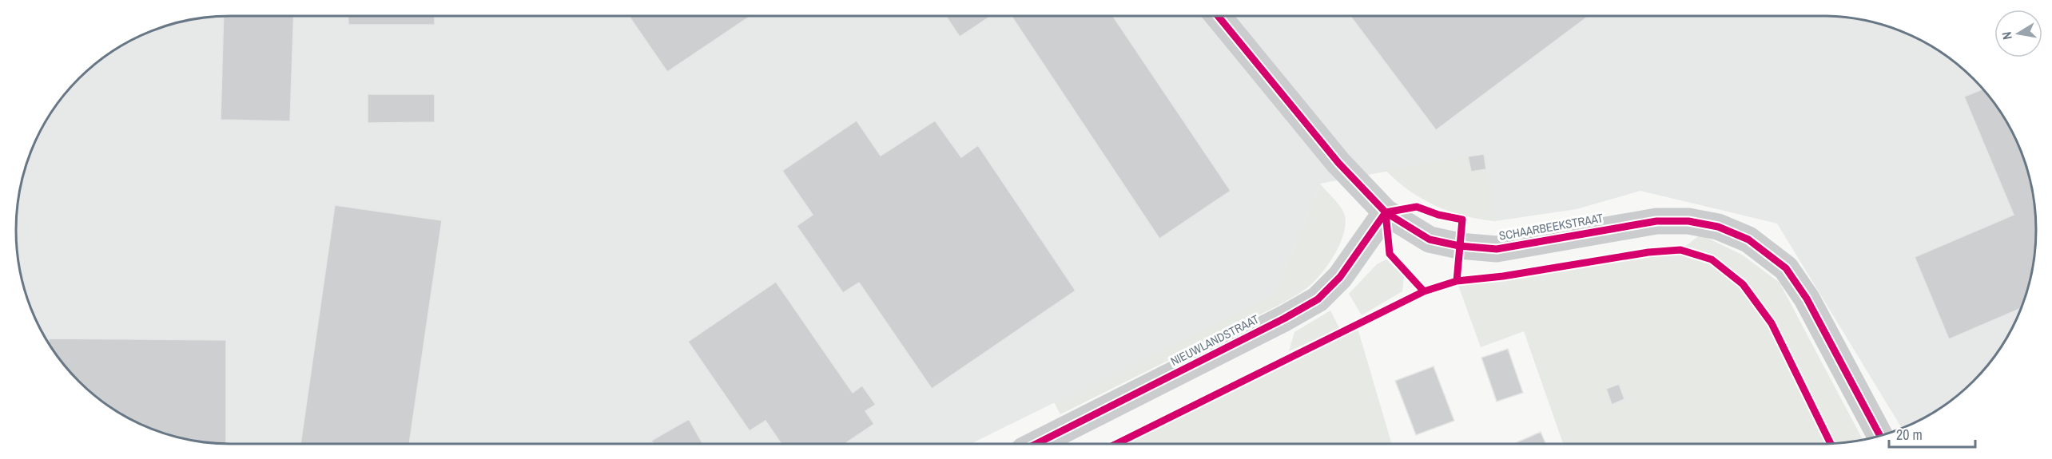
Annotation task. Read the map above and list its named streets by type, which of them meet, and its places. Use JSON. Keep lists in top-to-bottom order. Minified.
{"streets":{"street":["SCHAARBEEKSTRAAT","NIEUWLANDSTRAAT"]},"crossings":[["SCHAARBEEKSTRAAT","NIEUWLANDSTRAAT"]],"scale_bar":"20 m","north":"left"}
